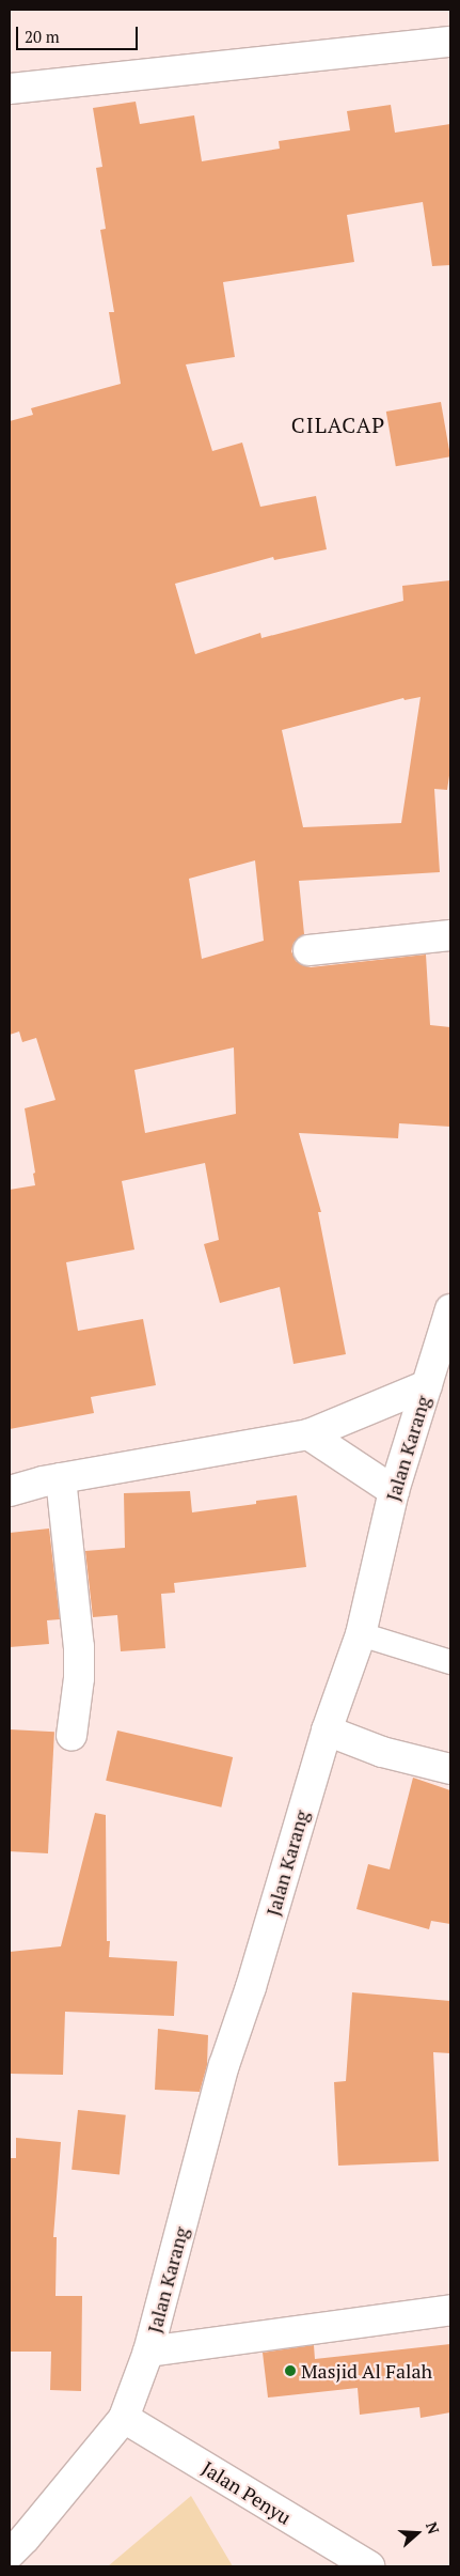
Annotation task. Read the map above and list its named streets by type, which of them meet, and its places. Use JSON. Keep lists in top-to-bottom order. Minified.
{"streets":{"main road":["Jalan Karang","Jalan Penyu"]},"crossings":[["Jalan Karang","Jalan Penyu"]],"districts":["CILACAP"],"places":["Masjid Al Falah"],"scale_bar":"20 m","north":"right"}
